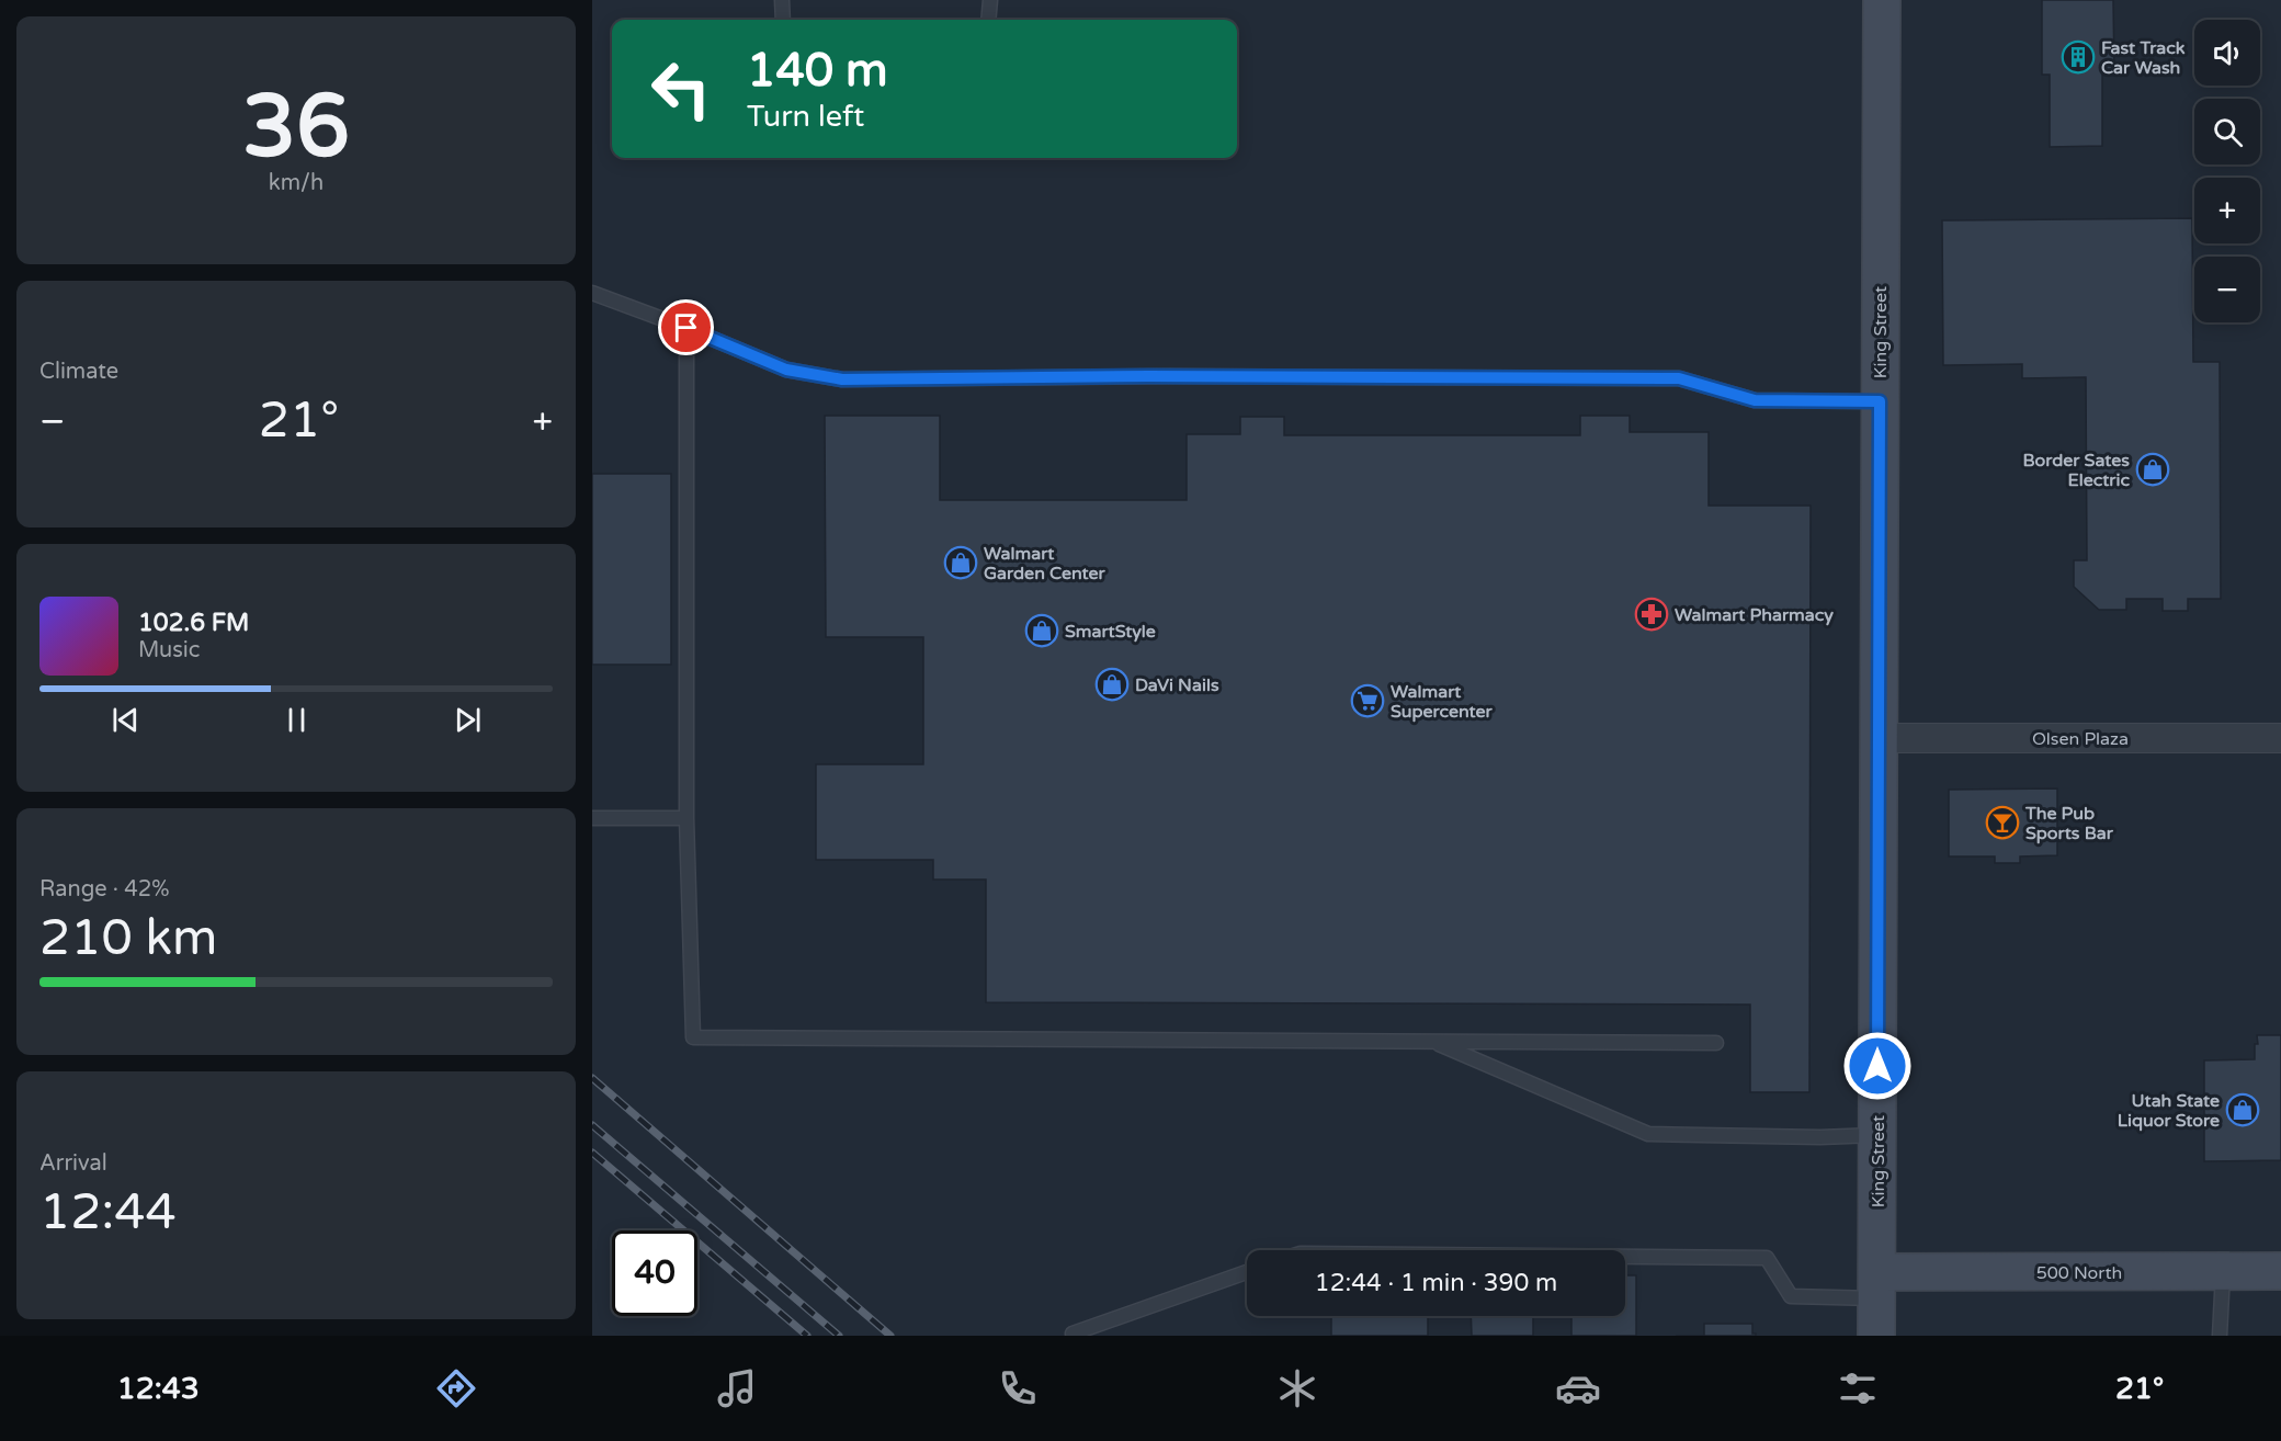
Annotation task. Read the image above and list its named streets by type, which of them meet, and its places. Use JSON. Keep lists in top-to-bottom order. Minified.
{"streets":{"street":["King Street","Olsen Plaza","500 North"]},"crossings":[["King Street","Olsen Plaza"],["King Street","500 North"]],"places":{"building":["Fast Track Car Wash"],"shop":["Border Sates Electric","Walmart Garden Center","SmartStyle","DaVi Nails","Utah State Liquor Store"],"pharmacy":["Walmart Pharmacy"],"supermarket":["Walmart Supercenter"],"bar":["The Pub Sports Bar"]},"page":{"tile":[["36","km/h"],"Climate",["Range · 42%","210 km"],["Arrival","12:44"]],"map_buttons":["+","−"],"turn":["140 m","Turn left"],"heat":["−","21°","+"],"song":["102.6 FM","Music"],"limit":"40","trip":"12:44 · 1 min · 390 m","tabs":["12:43","21°"]}}
